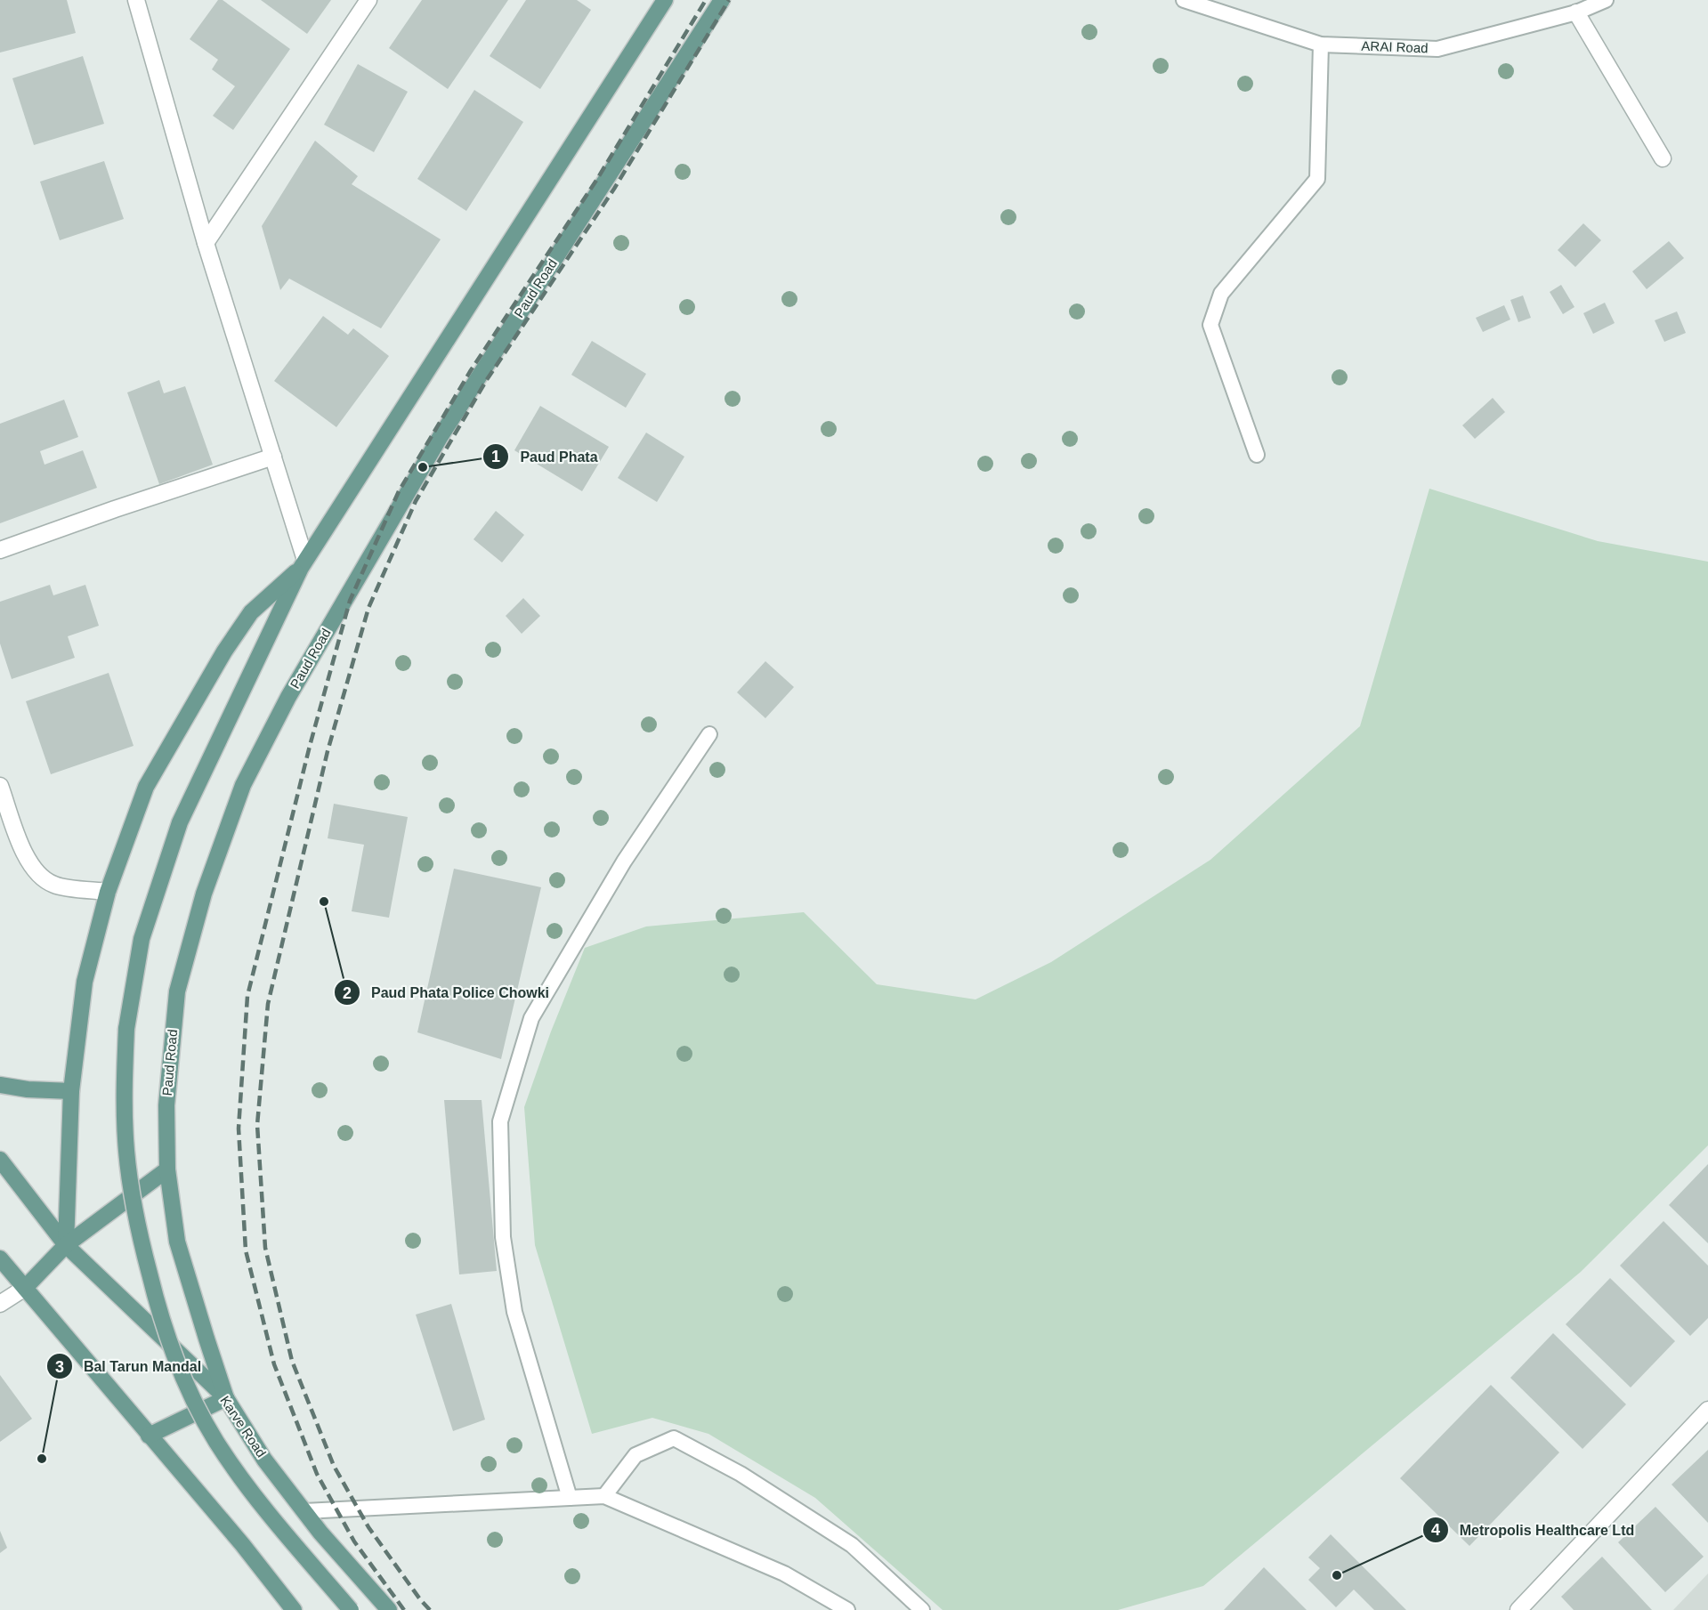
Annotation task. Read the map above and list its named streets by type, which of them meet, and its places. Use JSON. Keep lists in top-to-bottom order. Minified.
{"streets":{"main road":["Paud Road","Karve Road"],"lane":["ARAI Road"]},"crossings":[["Paud Road","Karve Road"]],"places":["Paud Phata","Paud Phata Police Chowki","Bal Tarun Mandal","Metropolis Healthcare Ltd"]}
